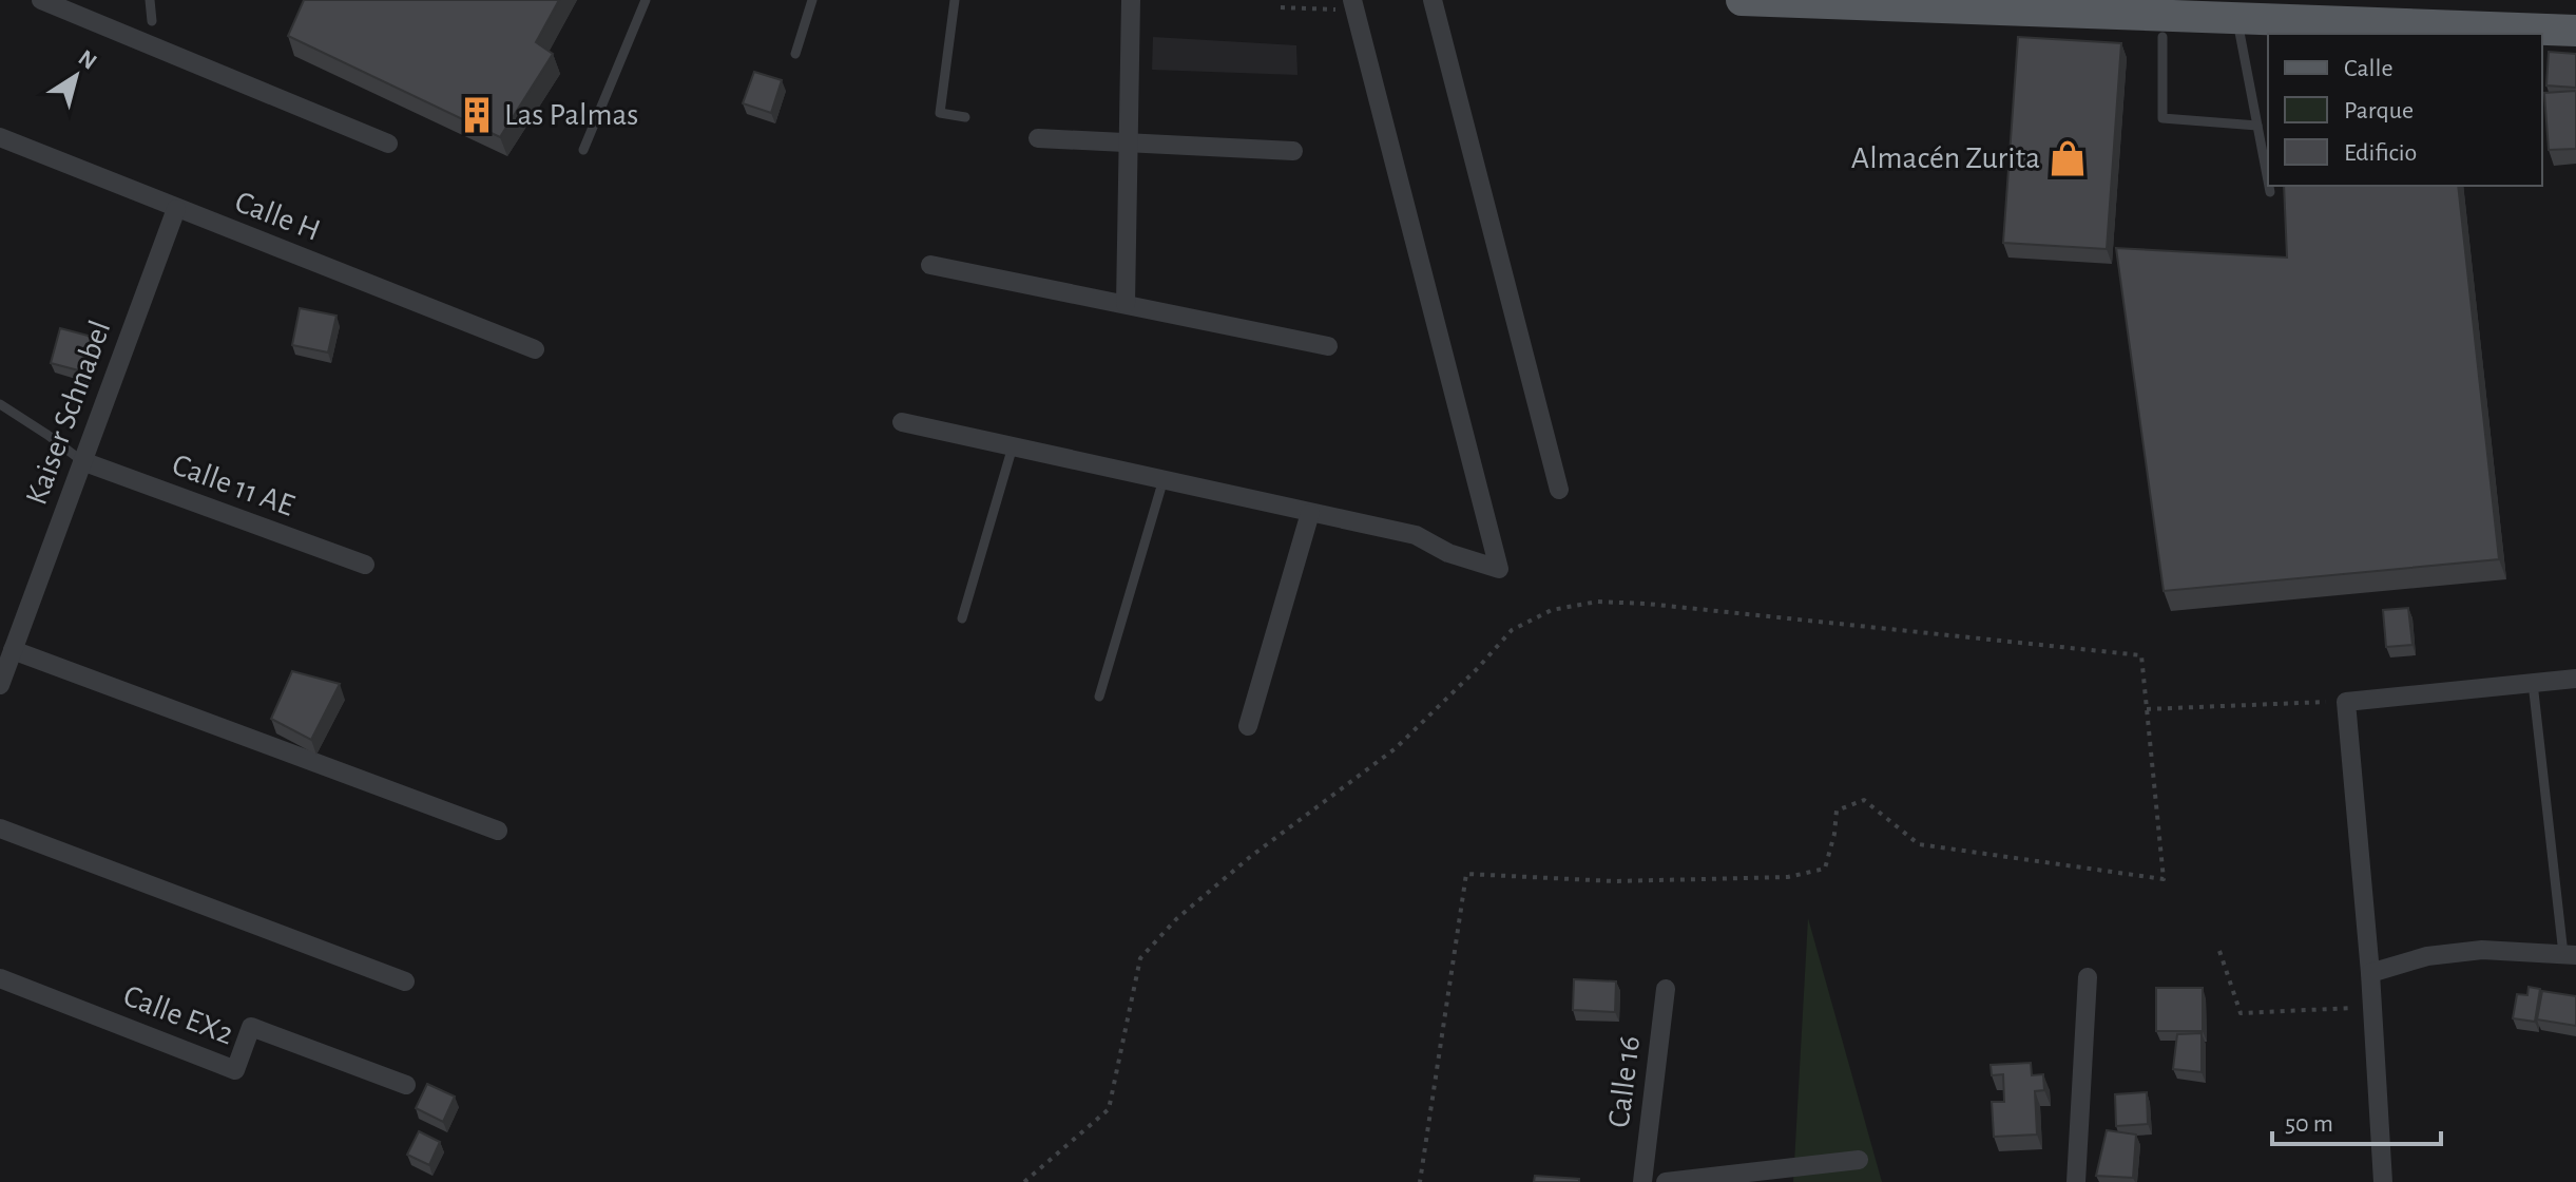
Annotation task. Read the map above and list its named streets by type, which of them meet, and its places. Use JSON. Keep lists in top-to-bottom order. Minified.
{"streets":{"street":["Calle H","Kaiser Schnabel","Calle 11 AE","Calle EX2","Calle 16"]},"crossings":[["Calle H","Kaiser Schnabel"],["Kaiser Schnabel","Calle 11 AE"]],"places":{"building":["Las Palmas"],"shop":["Almacén Zurita"]},"legend":["Calle","Parque","Edificio"],"scale_bar":"50 m","north":"top right"}
